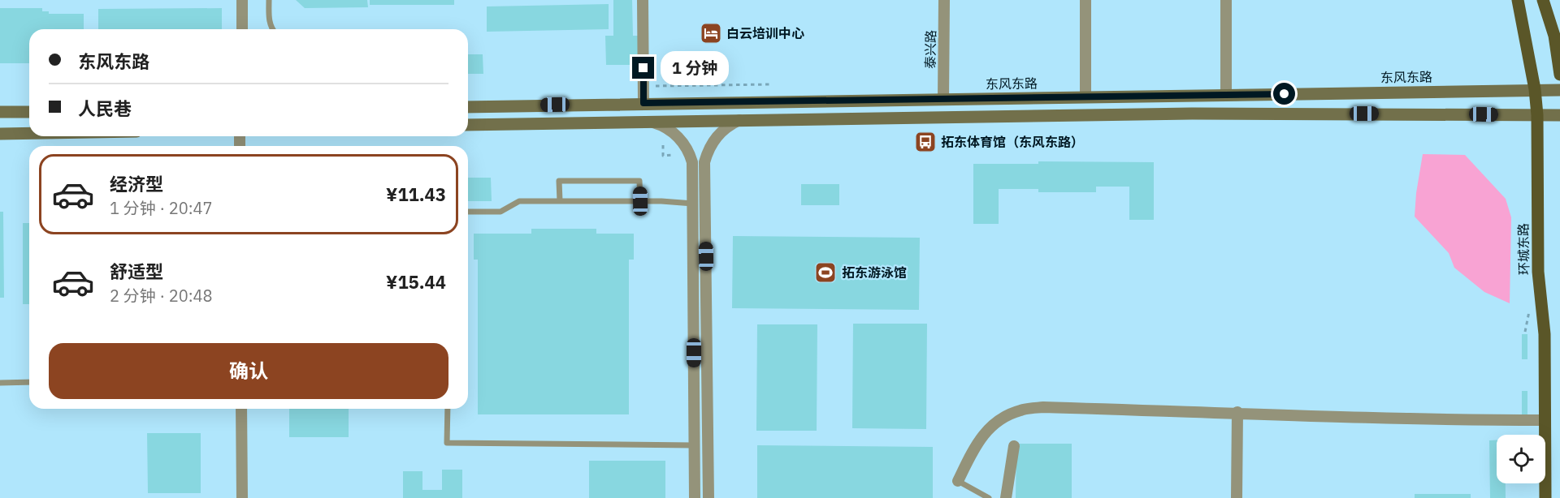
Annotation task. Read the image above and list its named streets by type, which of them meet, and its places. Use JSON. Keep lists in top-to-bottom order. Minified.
{"streets":{"main road":["东风东路","环城东路"],"street":["泰兴路"]},"crossings":[["泰兴路","东风东路"],["东风东路","环城东路"]],"places":{"hotel":["白云培训中心"],"bus stop":["拓东体育馆（东风东路）"],"sports":["拓东游泳馆"]},"page":{"banner":["东风东路","人民巷"],"bubble":"1 分钟","list":[{"name":"经济型","note":"1 分钟 · 20:47","value":"¥11.43"},{"name":"舒适型","note":"2 分钟 · 20:48","value":"¥15.44"}],"buttons":"确认"}}
